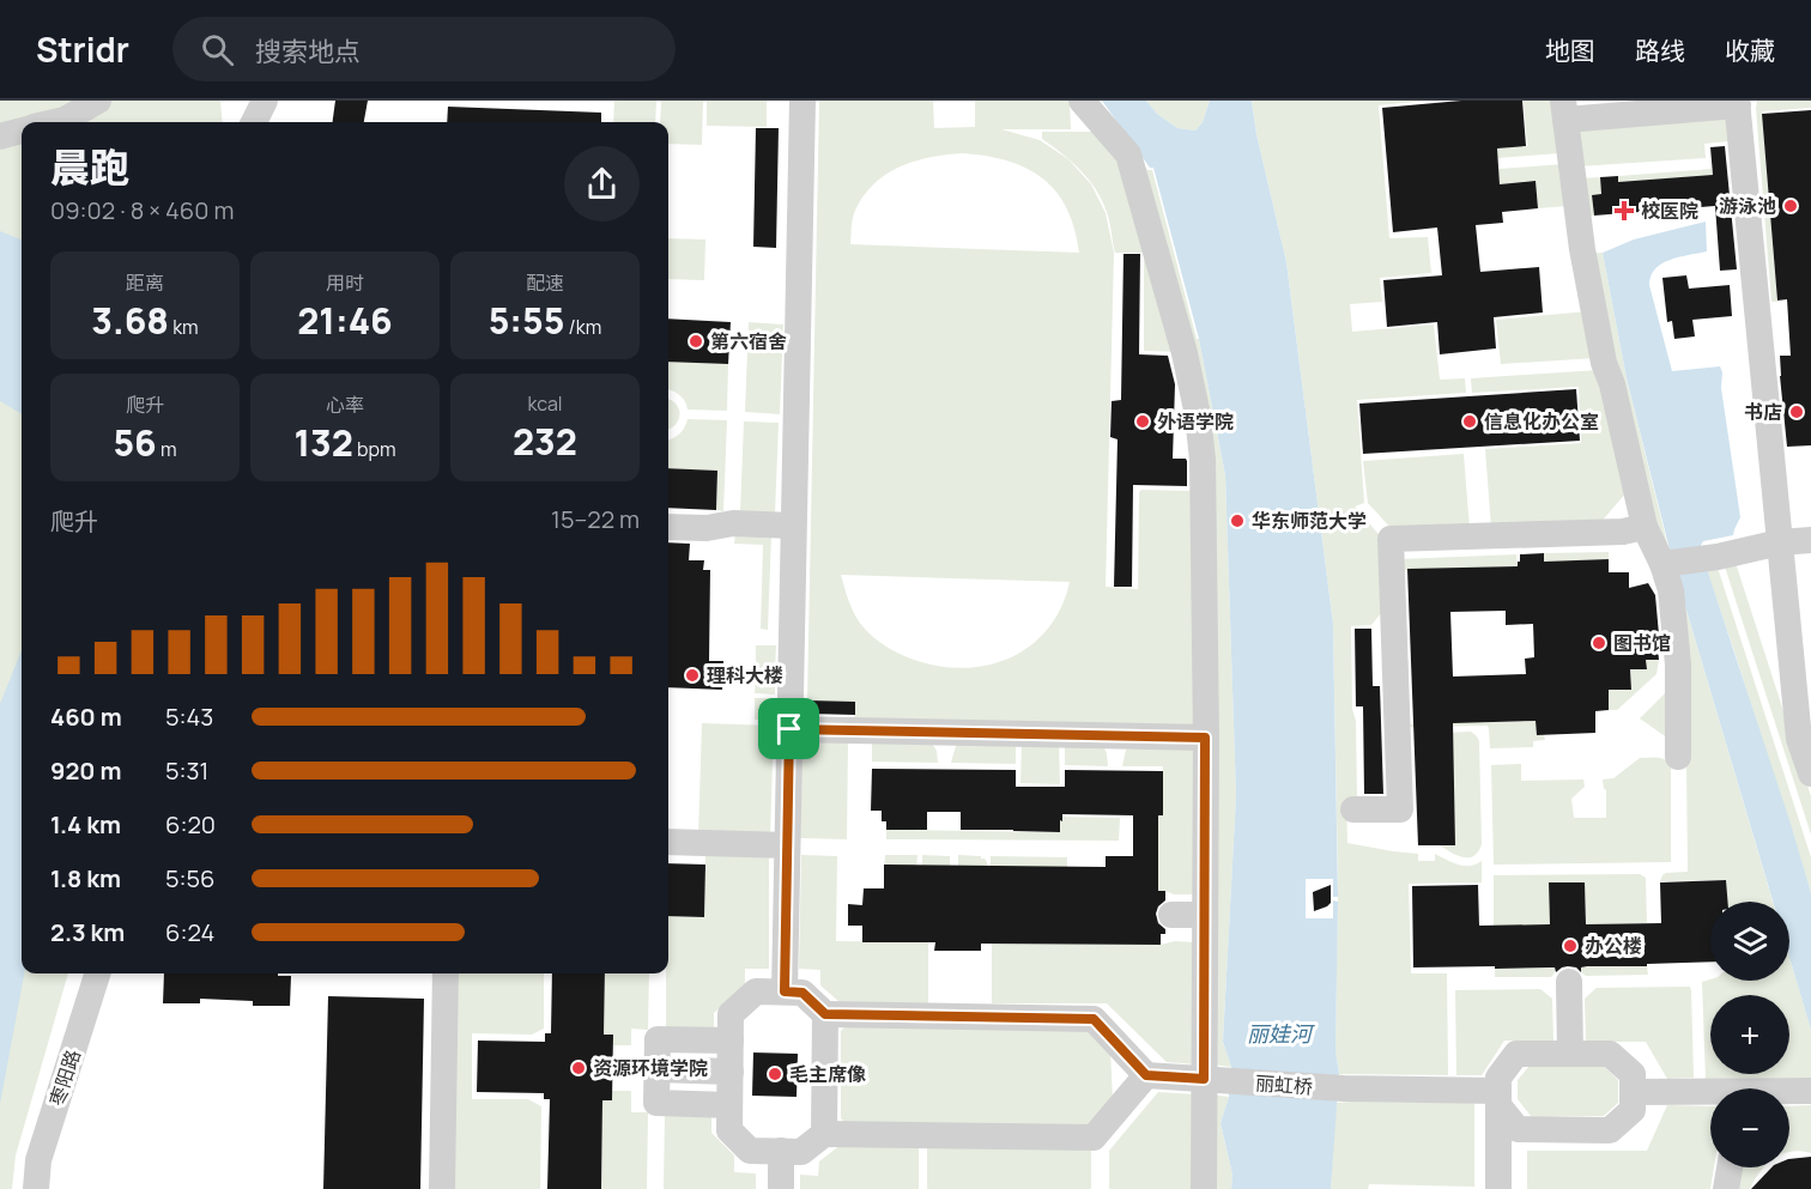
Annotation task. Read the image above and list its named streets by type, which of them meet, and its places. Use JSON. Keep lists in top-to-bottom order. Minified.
{"streets":{"street":["枣阳路","丽虹桥"]},"water":["丽娃河"],"places":{"other":["游泳池","第六宿舍","书店","外语学院","信息化办公室","华东师范大学","图书馆","理科大楼","办公楼","资源环境学院","毛主席像"],"health":["校医院"]},"page":{"header":"Stridr","search":"搜索地点","nav":["地图","路线","收藏"],"heading":["晨跑","09:02 · 8 × 460 m"],"stats":[["距离","3.68 km"],["用时","21:46"],["配速","5:55 /km"],["爬升","56 m"],["心率","132 bpm"],["kcal","232"]],"chart":["爬升","15–22 m"],"list":[{"name":"460 m","note":"5:43"},{"name":"920 m","note":"5:31"},{"name":"1.4 km","note":"6:20"},{"name":"1.8 km","note":"5:56"},{"name":"2.3 km","note":"6:24"}],"map_buttons":["+","−"]}}
